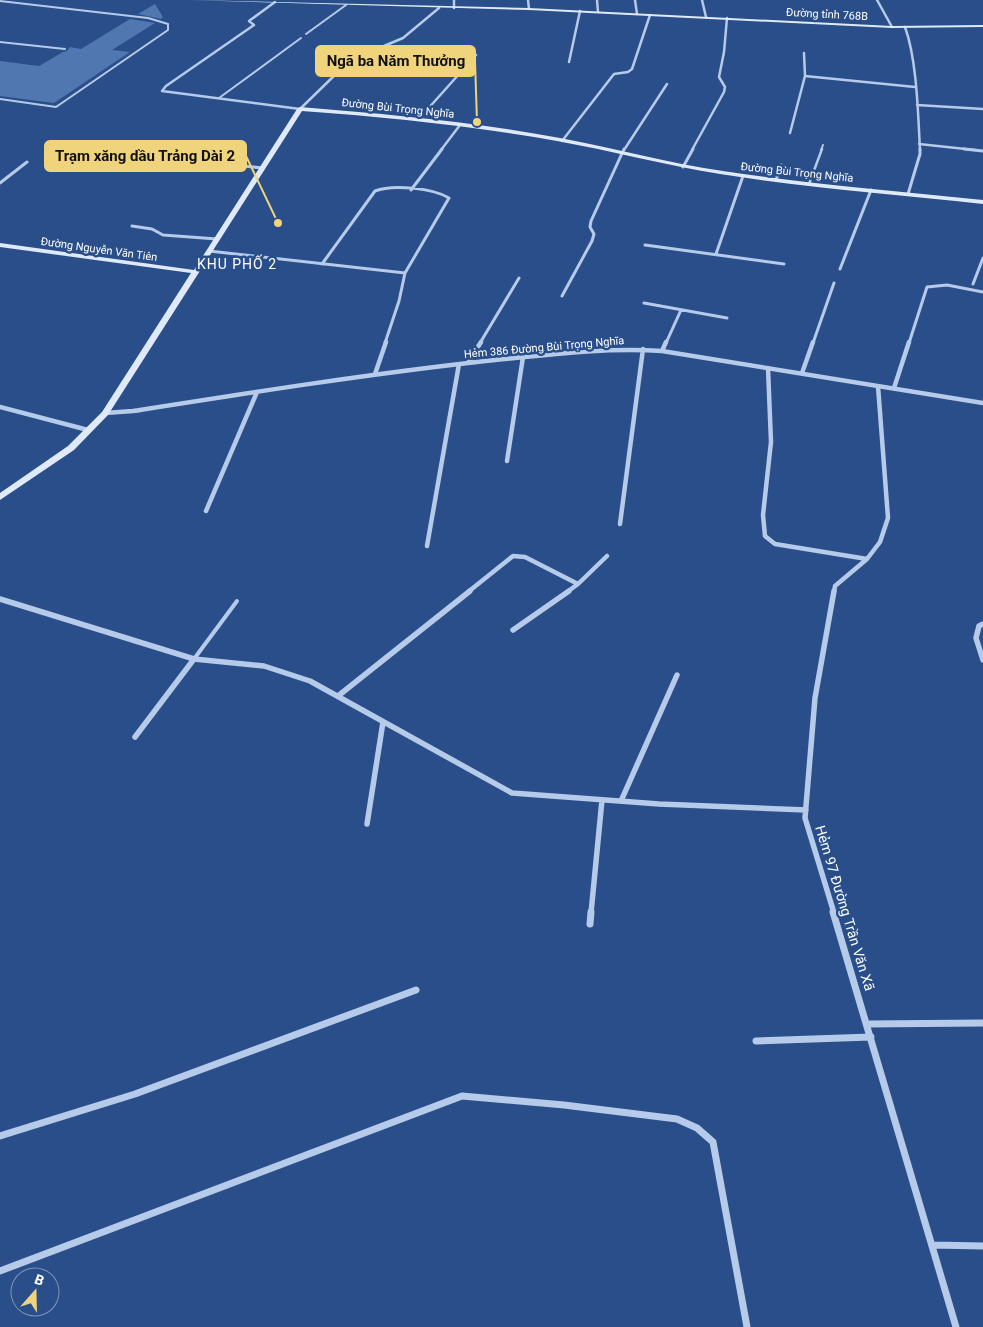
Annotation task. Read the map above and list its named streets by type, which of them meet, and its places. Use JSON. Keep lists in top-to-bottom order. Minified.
{"streets":{"street":["Đường tỉnh 768B","Đường Bùi Trọng Nghĩa","Đường Nguyễn Văn Tiên","Hẻm 386 Đường Bùi Trọng Nghĩa","Hẻm 97 Đường Trần Văn Xã"]},"crossings":[["Hẻm 386 Đường Bùi Trọng Nghĩa","Hẻm 97 Đường Trần Văn Xã"]],"districts":["KHU PHỐ 2"],"places":["Ngã ba Năm Thưởng","Trạm xăng dầu Trảng Dài 2"],"north":"top"}
